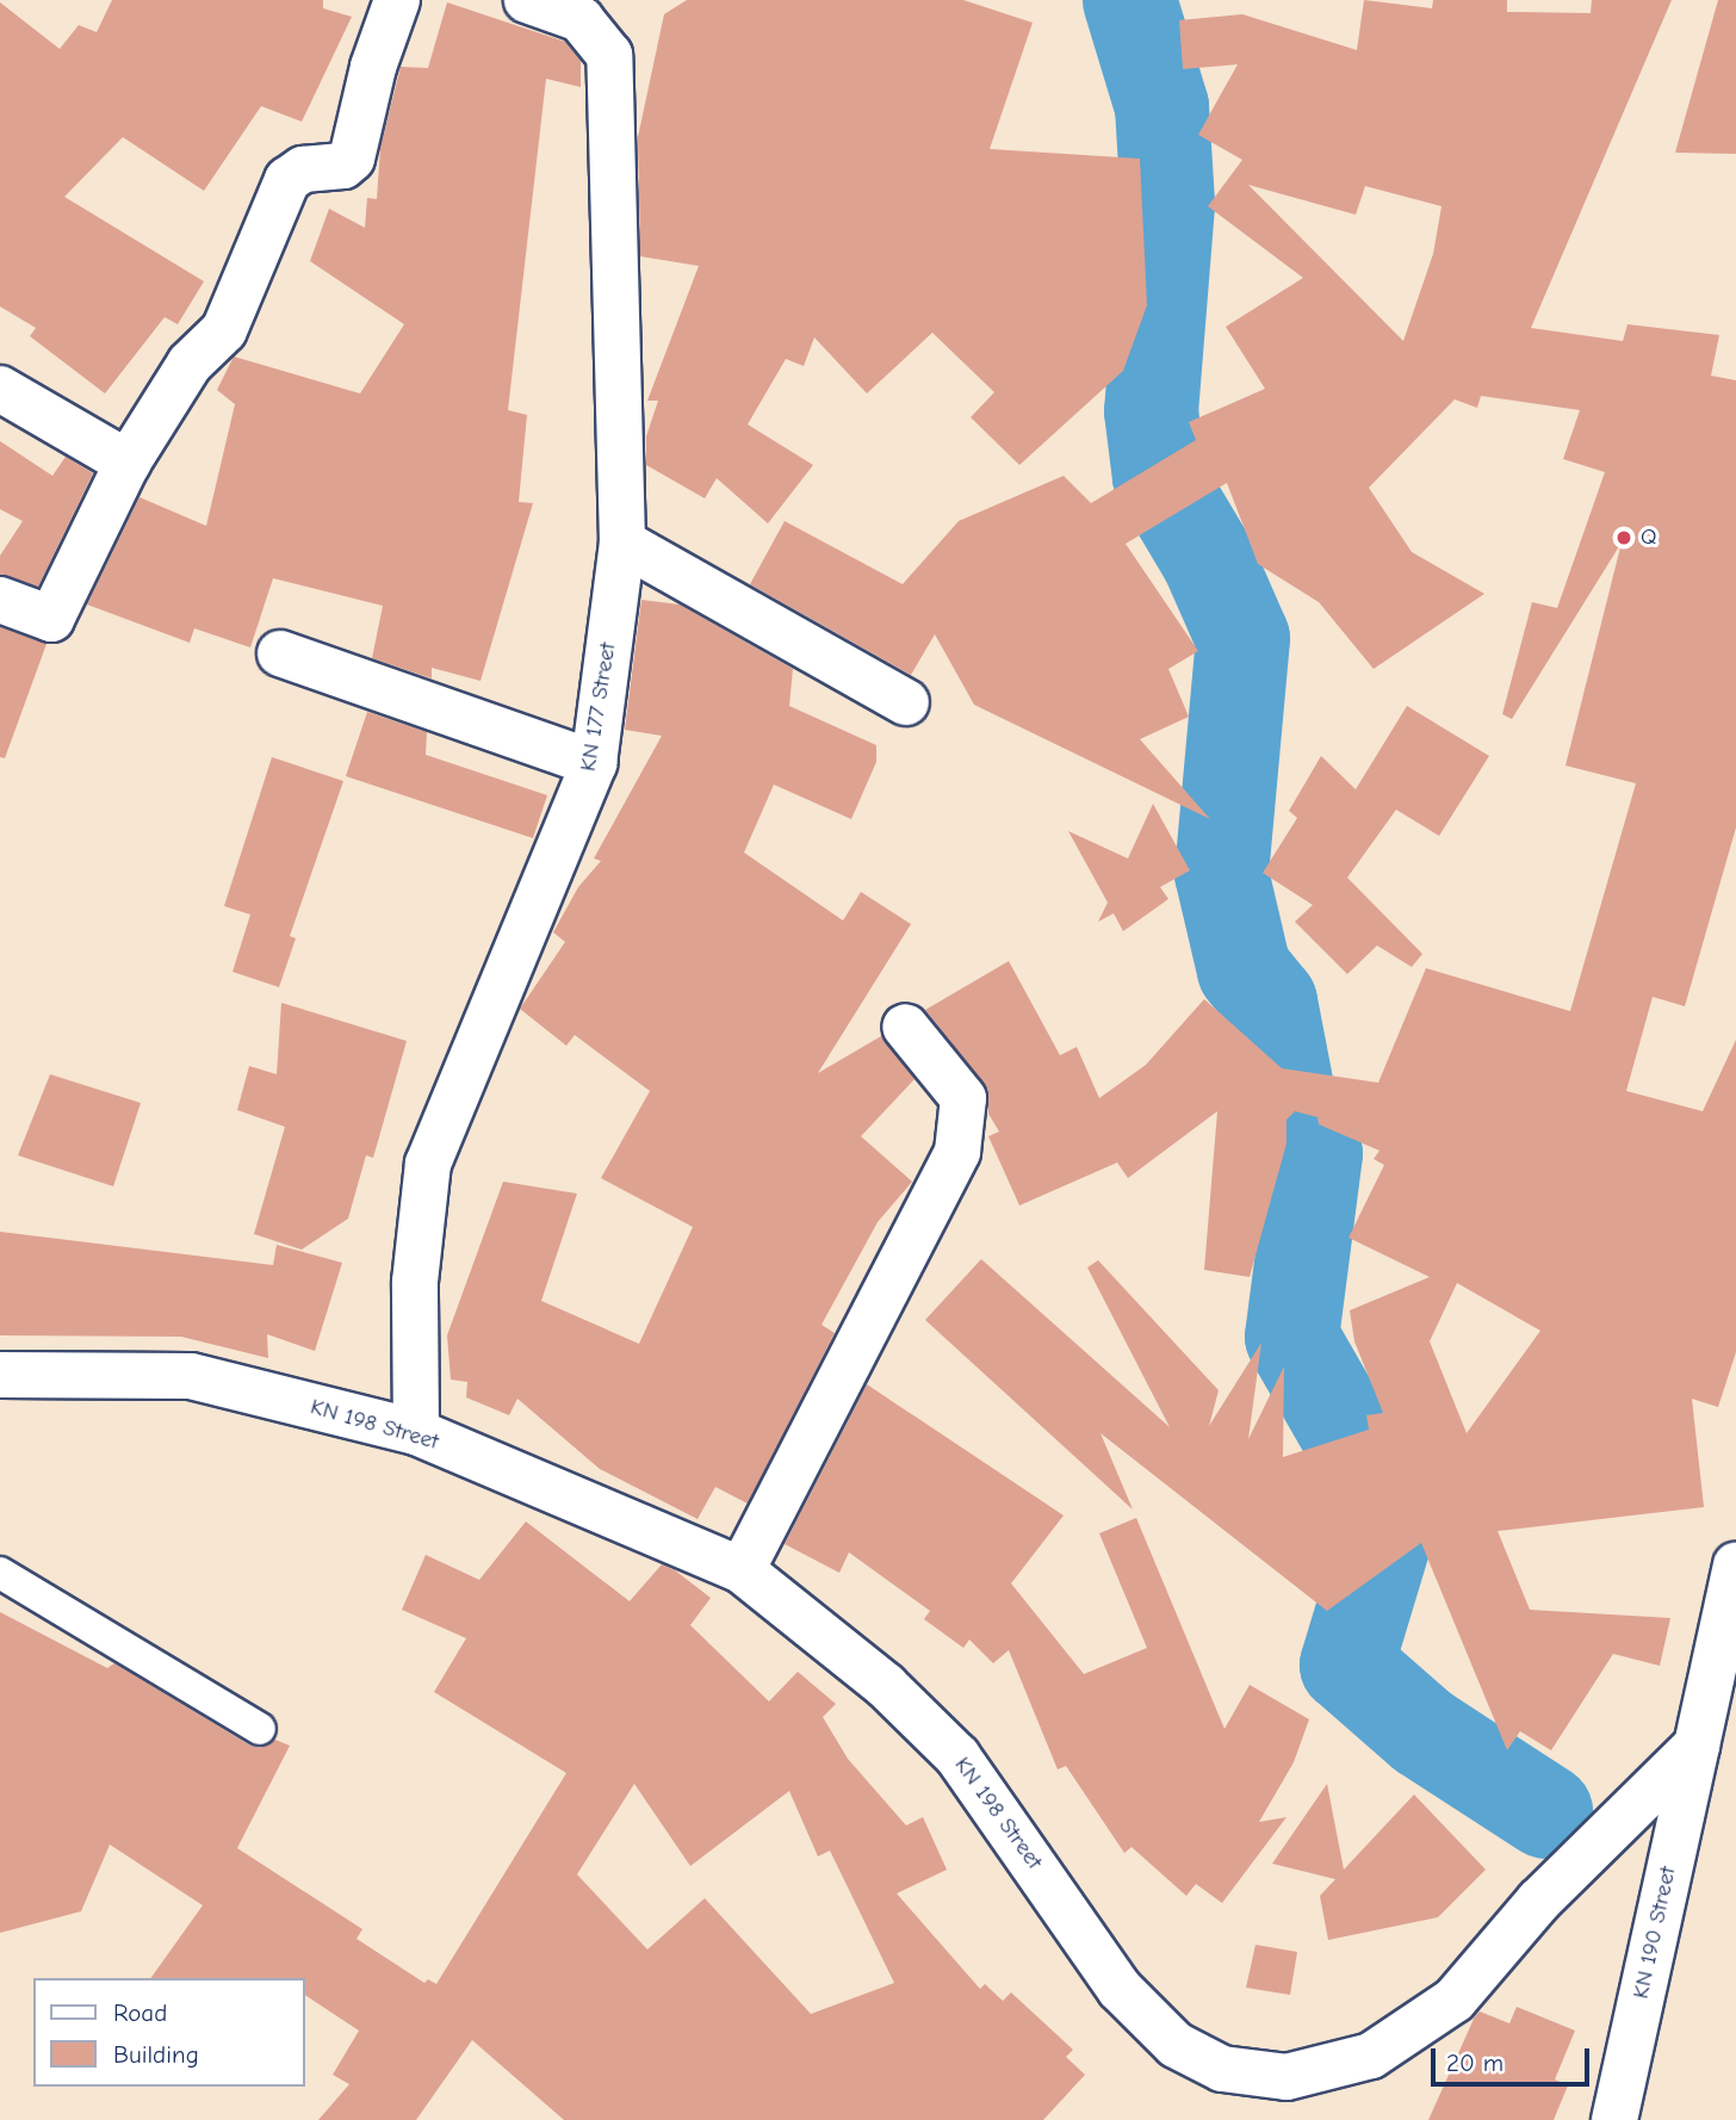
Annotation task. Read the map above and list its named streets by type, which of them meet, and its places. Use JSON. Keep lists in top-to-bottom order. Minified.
{"streets":{"street":["KN 177 Street","KN 198 Street","KN 190 Street"]},"crossings":[["KN 177 Street","KN 198 Street"],["KN 198 Street","KN 190 Street"]],"places":["Q"],"legend":["Road","Building"],"scale_bar":"20 m"}
